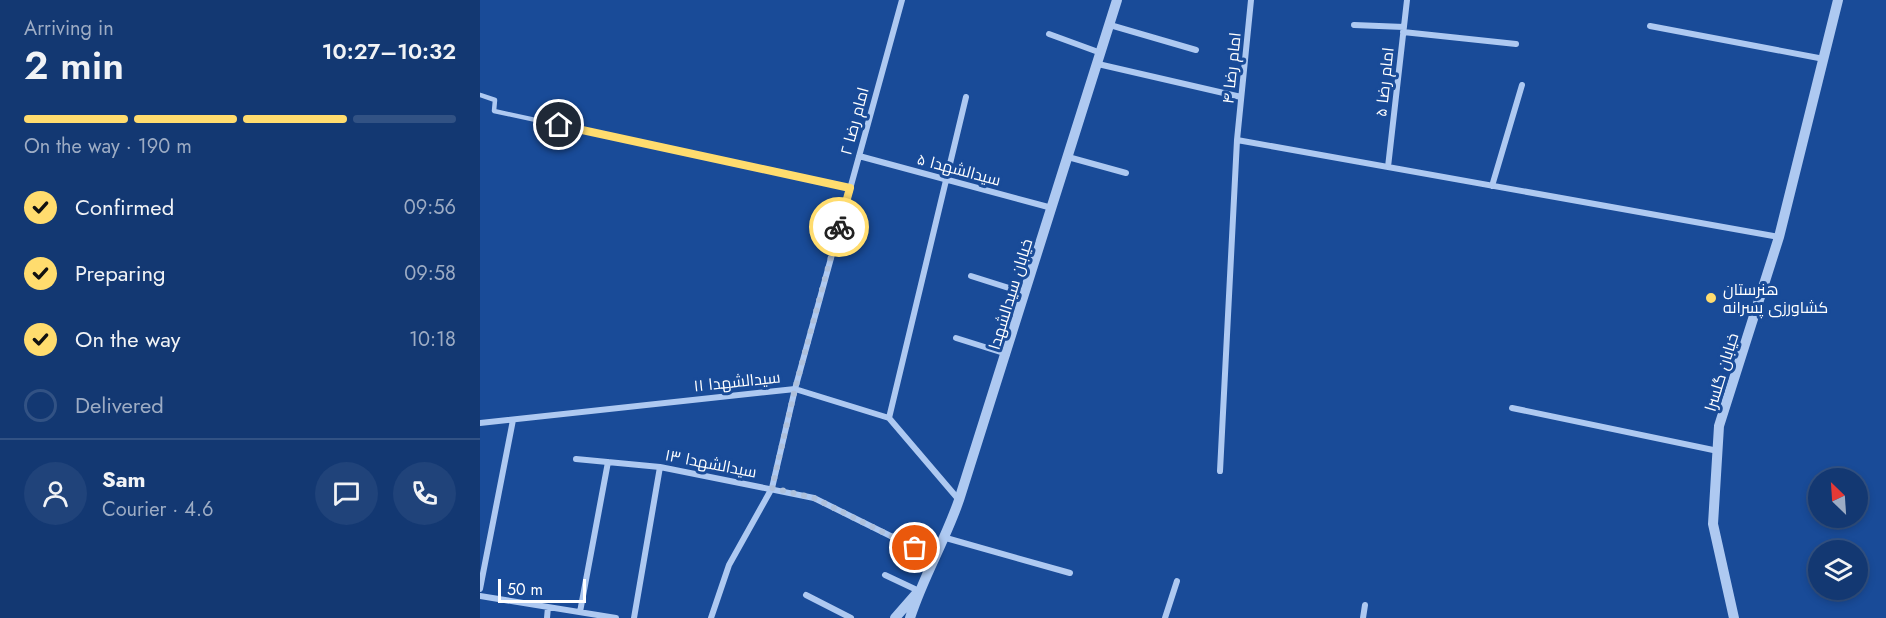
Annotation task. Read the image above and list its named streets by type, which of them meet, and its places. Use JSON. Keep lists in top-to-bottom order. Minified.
{"streets":{"street":["امام رضا ۴","امام رضا ۵","امام رضا ۲","سیدالشهدا ۵","خیابان سیدالشهدا","خیابان گلسرا","سیدالشهدا ۱۱","سیدالشهدا ۱۳"]},"crossings":[["امام رضا ۲","سیدالشهدا ۵"],["امام رضا ۲","سیدالشهدا ۱۱"],["امام رضا ۲","سیدالشهدا ۱۳"],["سیدالشهدا ۵","خیابان سیدالشهدا"],["خیابان سیدالشهدا","سیدالشهدا ۱۳"]],"places":["هنرستان کشاورزی پسرانه"],"scale_bar":"50 m","north":"top left","page":{"heading":["2 min","Arriving in","10:27–10:32"],"panel":["Sam","Courier · 4.6"],"bar":"On the way · 190 m","list":[["Confirmed","09:56"],["Preparing","09:58"],["On the way","10:18"],"Delivered"],"scale":"50 m"}}
